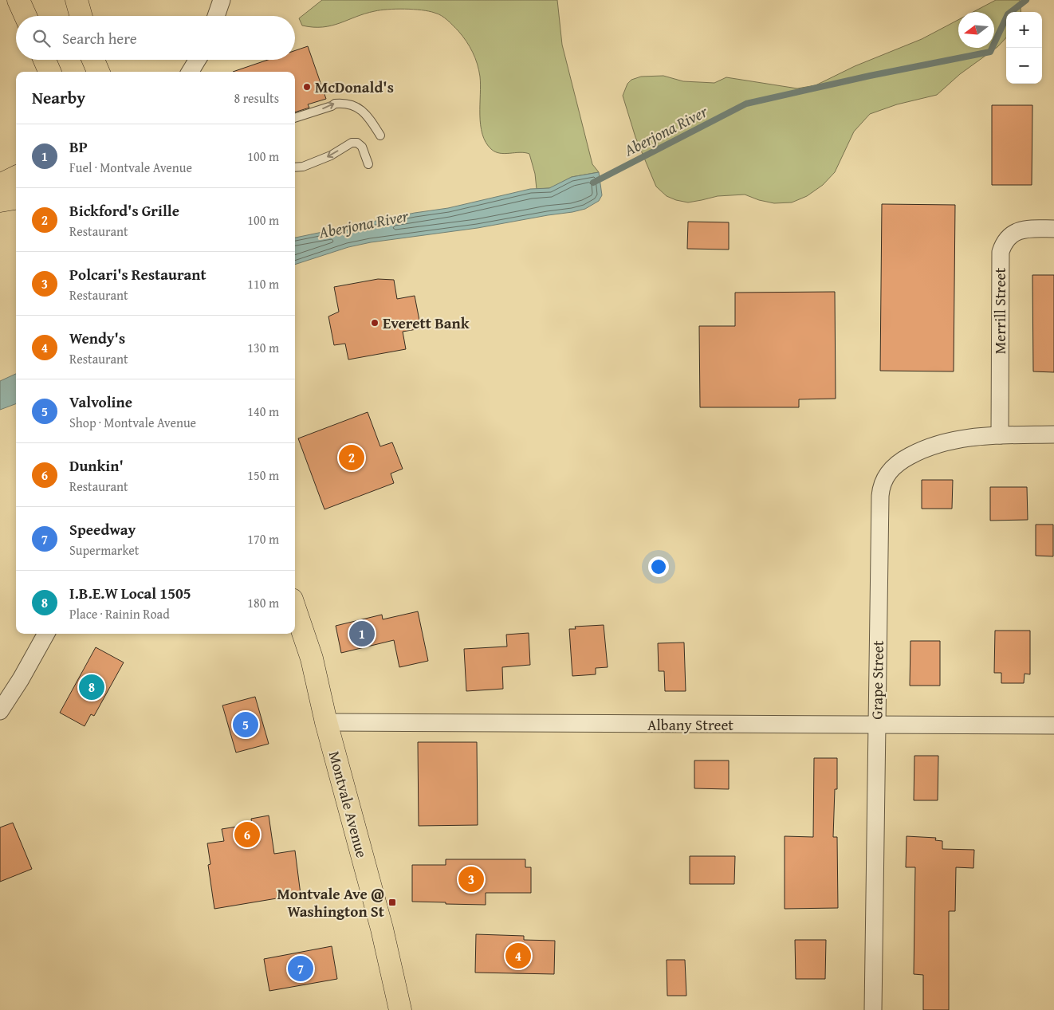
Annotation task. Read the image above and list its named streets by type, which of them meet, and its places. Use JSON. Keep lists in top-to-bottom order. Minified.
{"streets":{"main road":["Montvale Avenue"],"street":["Merrill Street","Grape Street","Albany Street"]},"crossings":[["Merrill Street","Grape Street"],["Grape Street","Albany Street"],["Albany Street","Montvale Avenue"]],"water":["Aberjona River"],"places":{"other":["McDonald's","Everett Bank"],"transit":["Montvale Ave @ Washington St"]},"north":"left","page":{"map_buttons":["+","−"],"search":"Search here","heading":["Nearby","8 results"],"list":[{"mark":"1","name":"BP","note":"Fuel · Montvale Avenue","value":"100 m"},{"mark":"2","name":"Bickford's Grille","note":"Restaurant","value":"100 m"},{"mark":"3","name":"Polcari's Restaurant","note":"Restaurant","value":"110 m"},{"mark":"4","name":"Wendy's","note":"Restaurant","value":"130 m"},{"mark":"5","name":"Valvoline","note":"Shop · Montvale Avenue","value":"140 m"},{"mark":"6","name":"Dunkin'","note":"Restaurant","value":"150 m"},{"mark":"7","name":"Speedway","note":"Supermarket","value":"170 m"},{"mark":"8","name":"I.B.E.W Local 1505","note":"Place · Rainin Road","value":"180 m"}],"pins":["2","1","8","5","6","3","4","7"]}}
